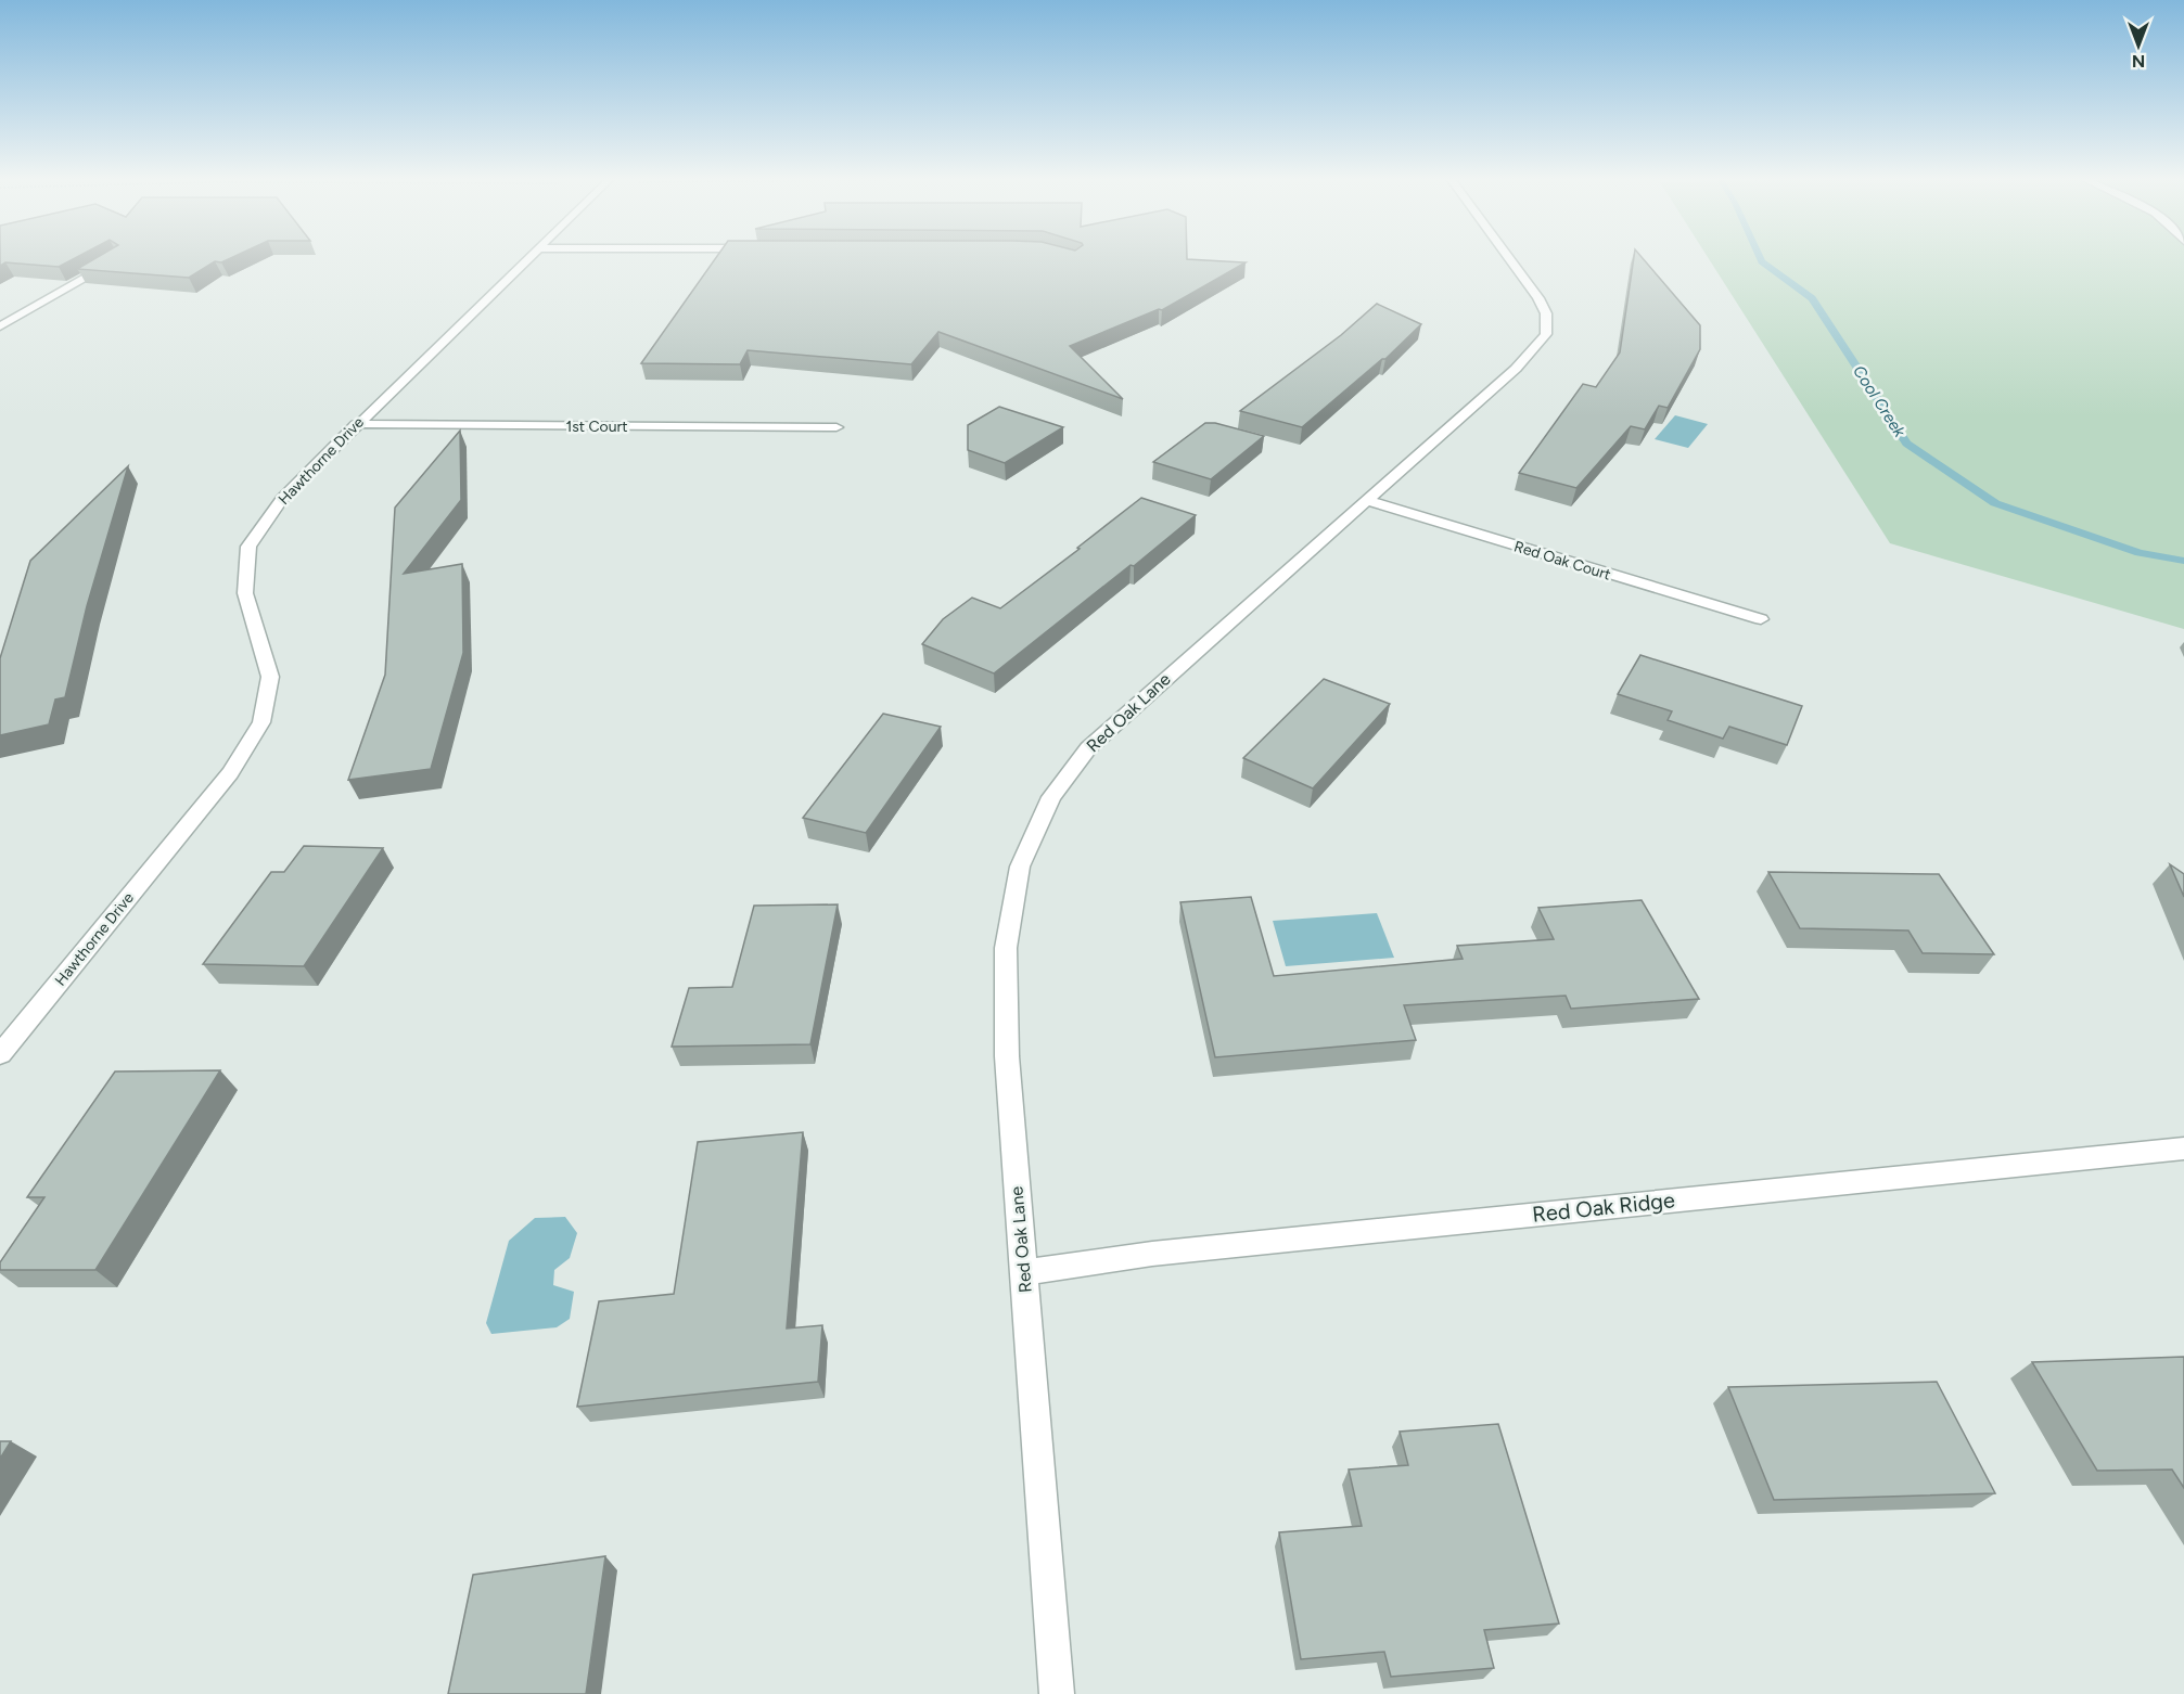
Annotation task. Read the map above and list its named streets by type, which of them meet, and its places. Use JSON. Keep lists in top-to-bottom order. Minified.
{"streets":{"street":["1st Court","Hawthorne Drive","Red Oak Court","Red Oak Lane","Red Oak Ridge"]},"crossings":[["1st Court","Hawthorne Drive"],["Red Oak Court","Red Oak Lane"],["Red Oak Lane","Red Oak Ridge"]],"water":["Cool Creek"],"north":"bottom"}
